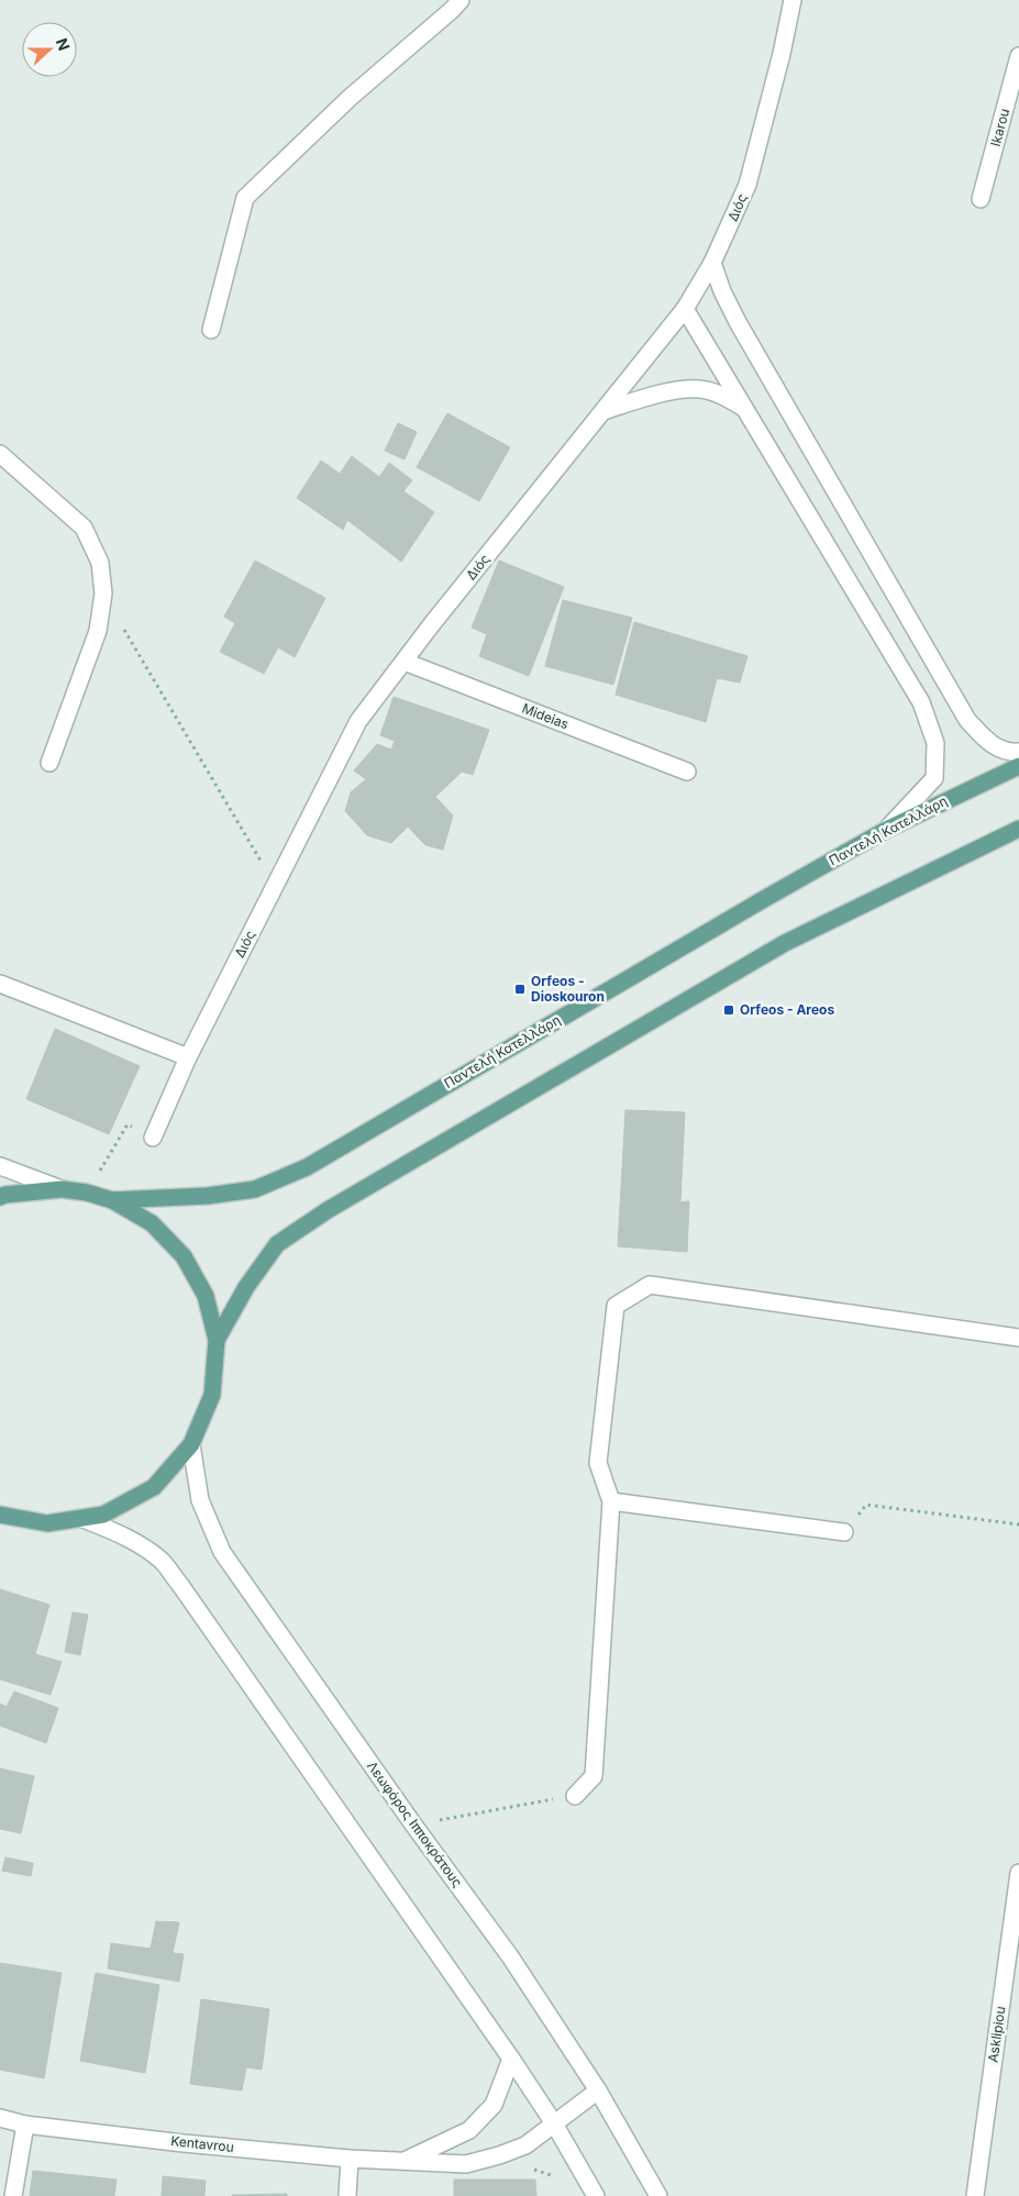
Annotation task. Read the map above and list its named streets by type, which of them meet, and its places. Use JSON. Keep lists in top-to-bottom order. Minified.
{"streets":{"main road":["Παντελή Κατελλάρη"],"street":["Ikarou","Διός","Mideias","Λεωφόρος Ιπποκράτους","Asklipiou","Kentavrou"]},"crossings":[["Διός","Mideias"],["Λεωφόρος Ιπποκράτους","Kentavrou"]],"places":{"transit":["Orfeos - Dioskouron","Orfeos - Areos"]},"north":"right"}
